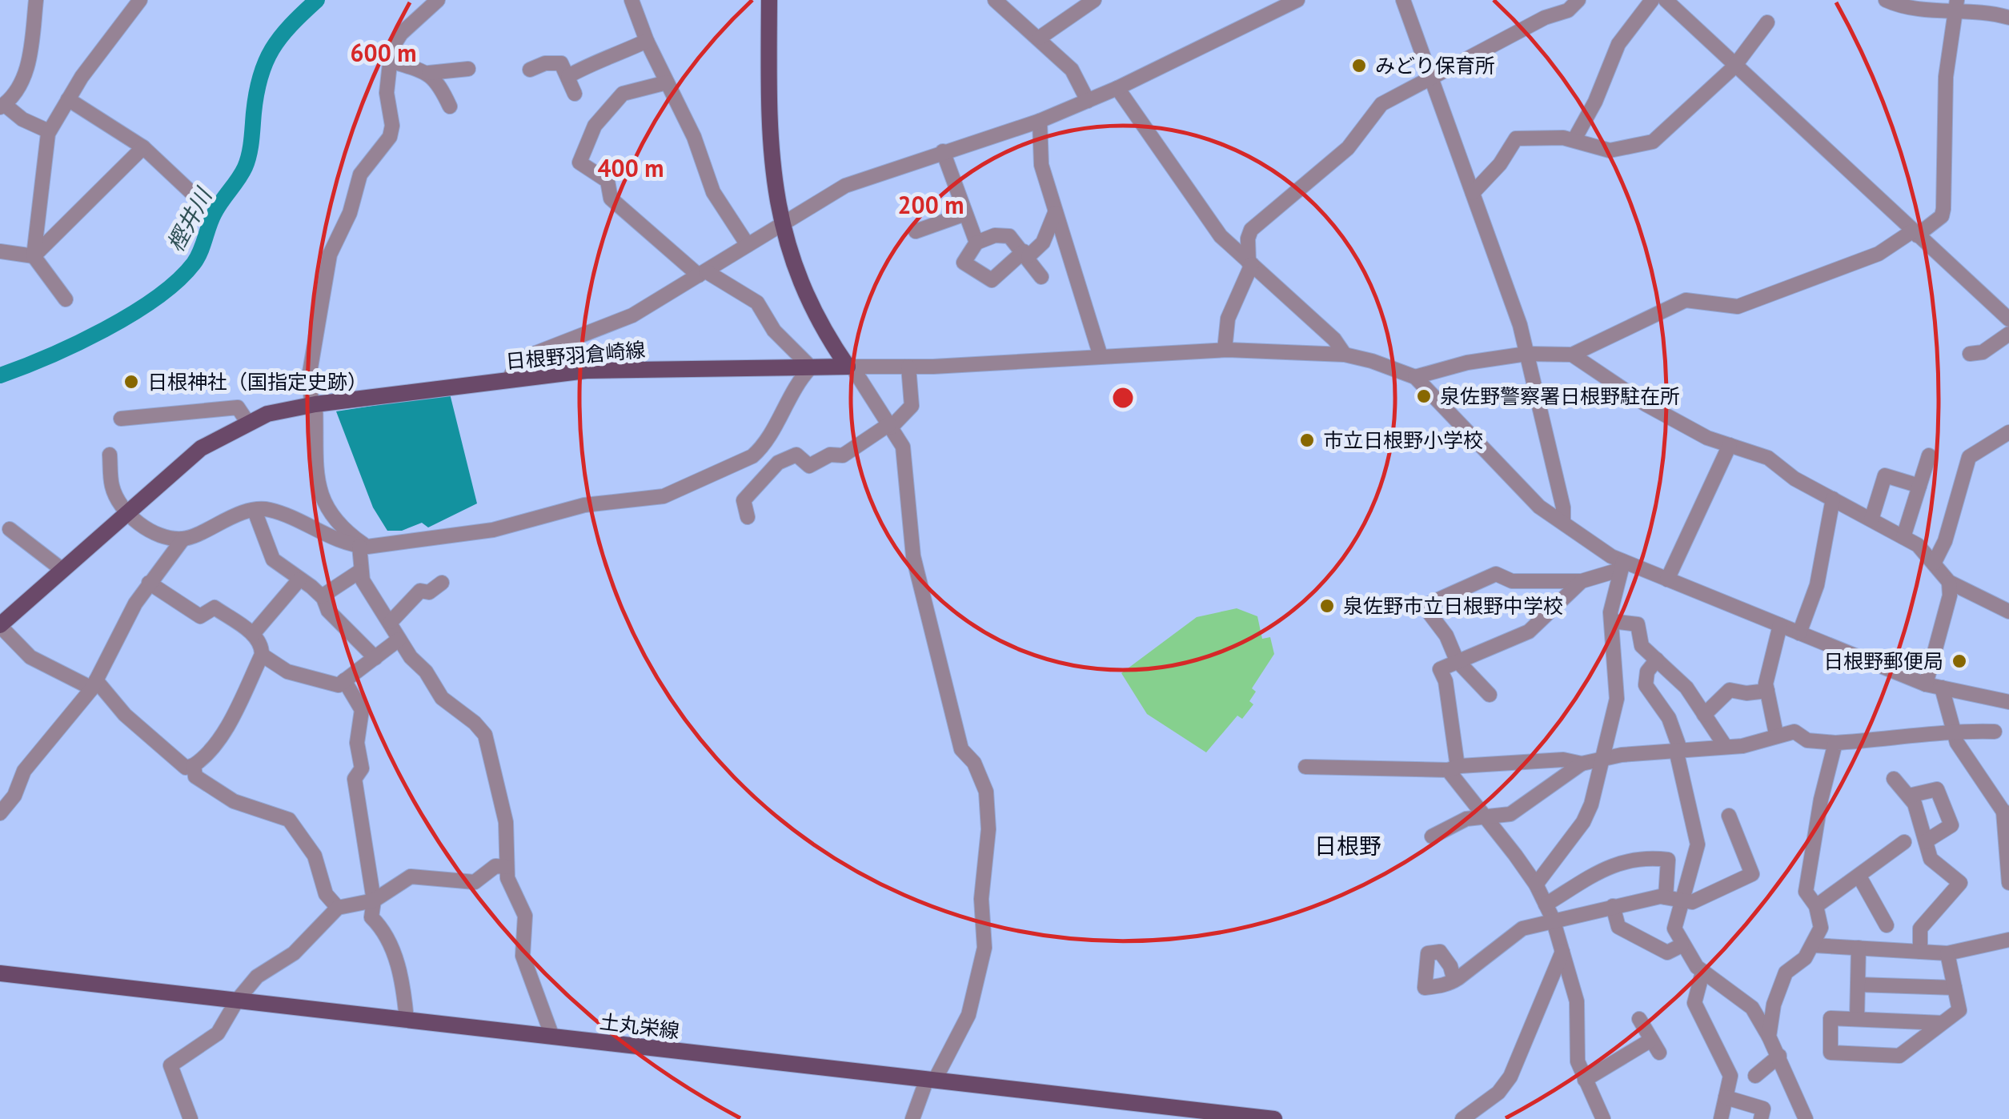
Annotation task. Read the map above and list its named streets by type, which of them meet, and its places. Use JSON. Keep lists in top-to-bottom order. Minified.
{"streets":{"main road":["日根野羽倉崎線","土丸栄線"]},"districts":["日根野"],"water":["樫井川"],"places":["みどり保育所","日根神社（国指定史跡）","泉佐野警察署日根野駐在所","市立日根野小学校","泉佐野市立日根野中学校","日根野郵便局"],"rings":["600 m","400 m","200 m"]}
